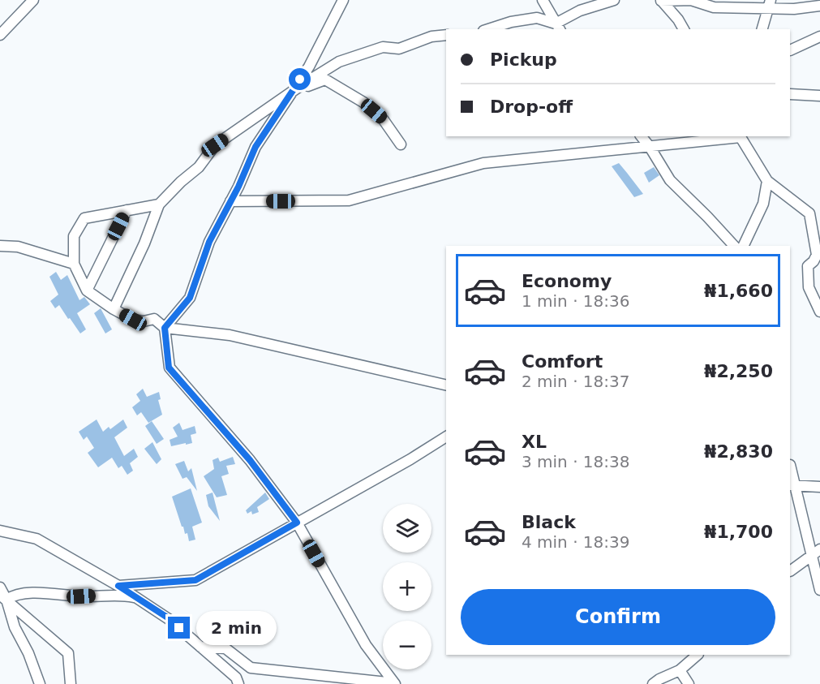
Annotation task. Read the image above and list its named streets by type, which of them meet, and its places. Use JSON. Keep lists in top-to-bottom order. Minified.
{"page":{"banner":["Pickup","Drop-off"],"list":[{"name":"Economy","note":"1 min · 18:36","value":"₦1,660"},{"name":"Comfort","note":"2 min · 18:37","value":"₦2,250"},{"name":"XL","note":"3 min · 18:38","value":"₦2,830"},{"name":"Black","note":"4 min · 18:39","value":"₦1,700"}],"map_buttons":["+","−"],"buttons":"Confirm","bubble":"2 min"}}
